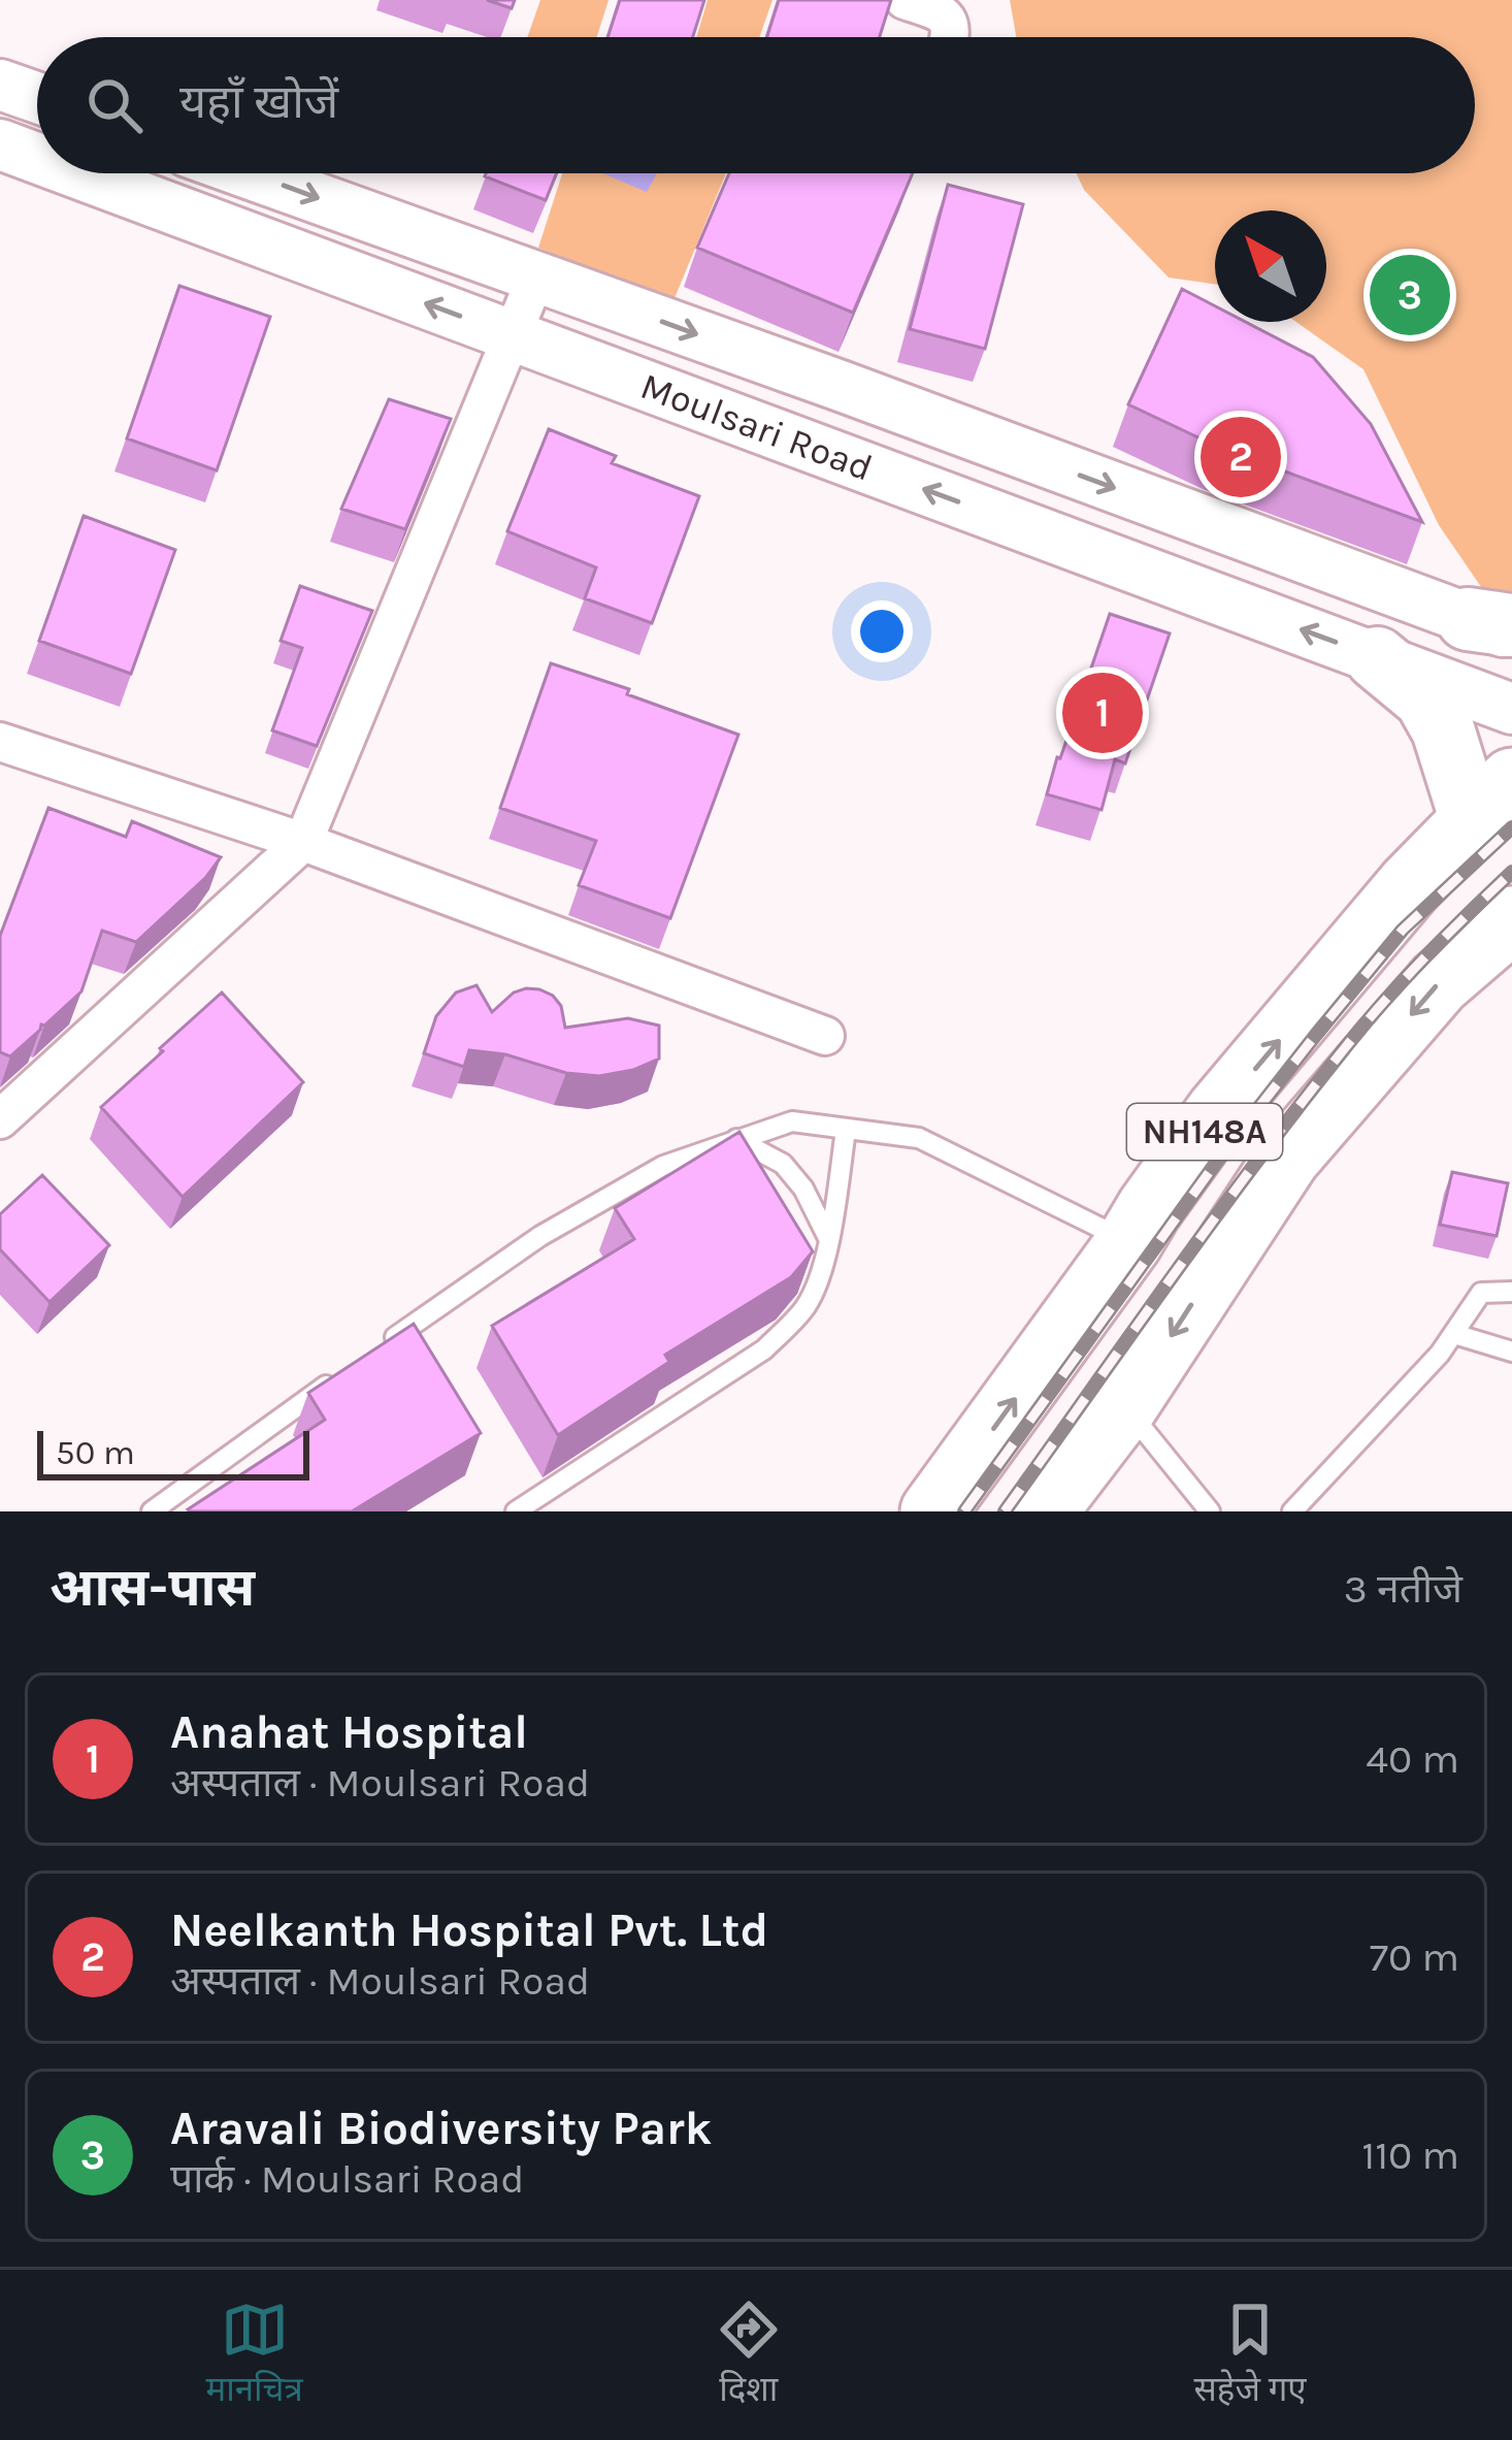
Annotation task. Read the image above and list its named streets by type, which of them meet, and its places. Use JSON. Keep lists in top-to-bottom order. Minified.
{"streets":{"highway":["NH148A"],"street":["Moulsari Road"]},"scale_bar":"50 m","north":"top left","page":{"search":"यहाँ खोजें","pins":["3","2","1"],"scale":"50 m","heading":["आस-पास","3 नतीजे"],"list":[{"mark":"1","name":"Anahat Hospital","note":"अस्पताल · Moulsari Road","value":"40 m"},{"mark":"2","name":"Neelkanth Hospital Pvt. Ltd","note":"अस्पताल · Moulsari Road","value":"70 m"},{"mark":"3","name":"Aravali Biodiversity Park","note":"पार्क · Moulsari Road","value":"110 m"}],"nav":["मानचित्र","दिशा","सहेजे गए"]}}
